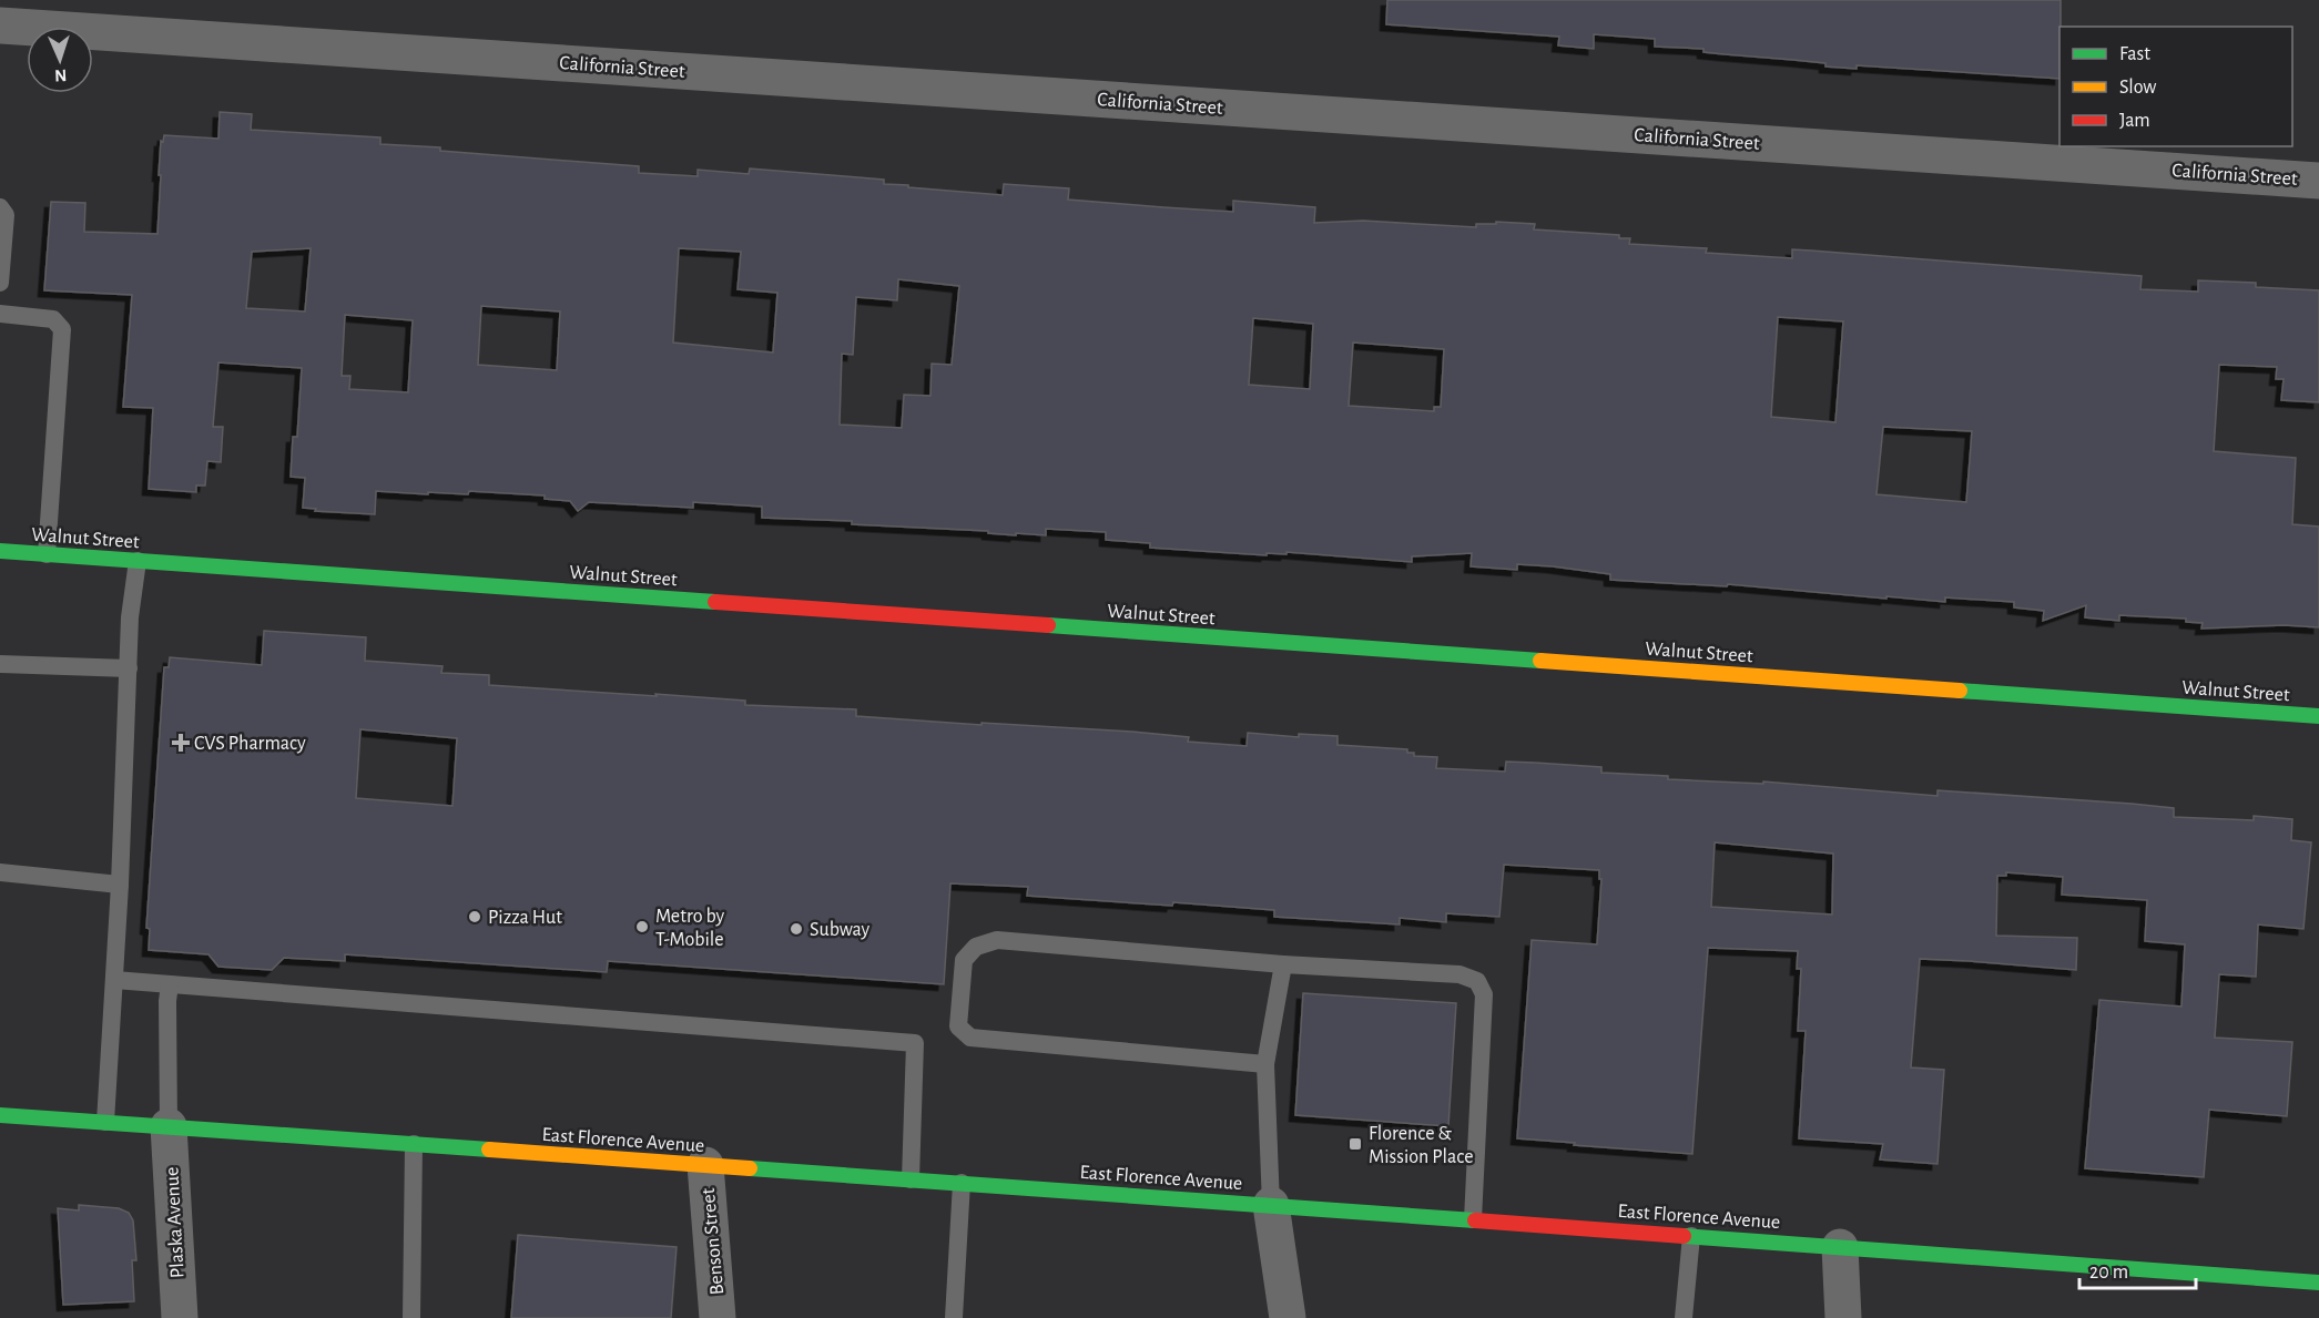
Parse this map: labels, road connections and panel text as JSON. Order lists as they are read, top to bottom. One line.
{"streets":{"main road":["Walnut Street","East Florence Avenue"],"street":["California Street","Plaska Avenue","Benson Street"]},"crossings":[["East Florence Avenue","Plaska Avenue"],["East Florence Avenue","Benson Street"]],"places":{"health":["CVS Pharmacy"],"other":["Pizza Hut","Metro by T-Mobile","Subway"],"transit":["Florence & Mission Place"]},"legend":["Fast","Slow","Jam"],"scale_bar":"20 m","north":"bottom"}
